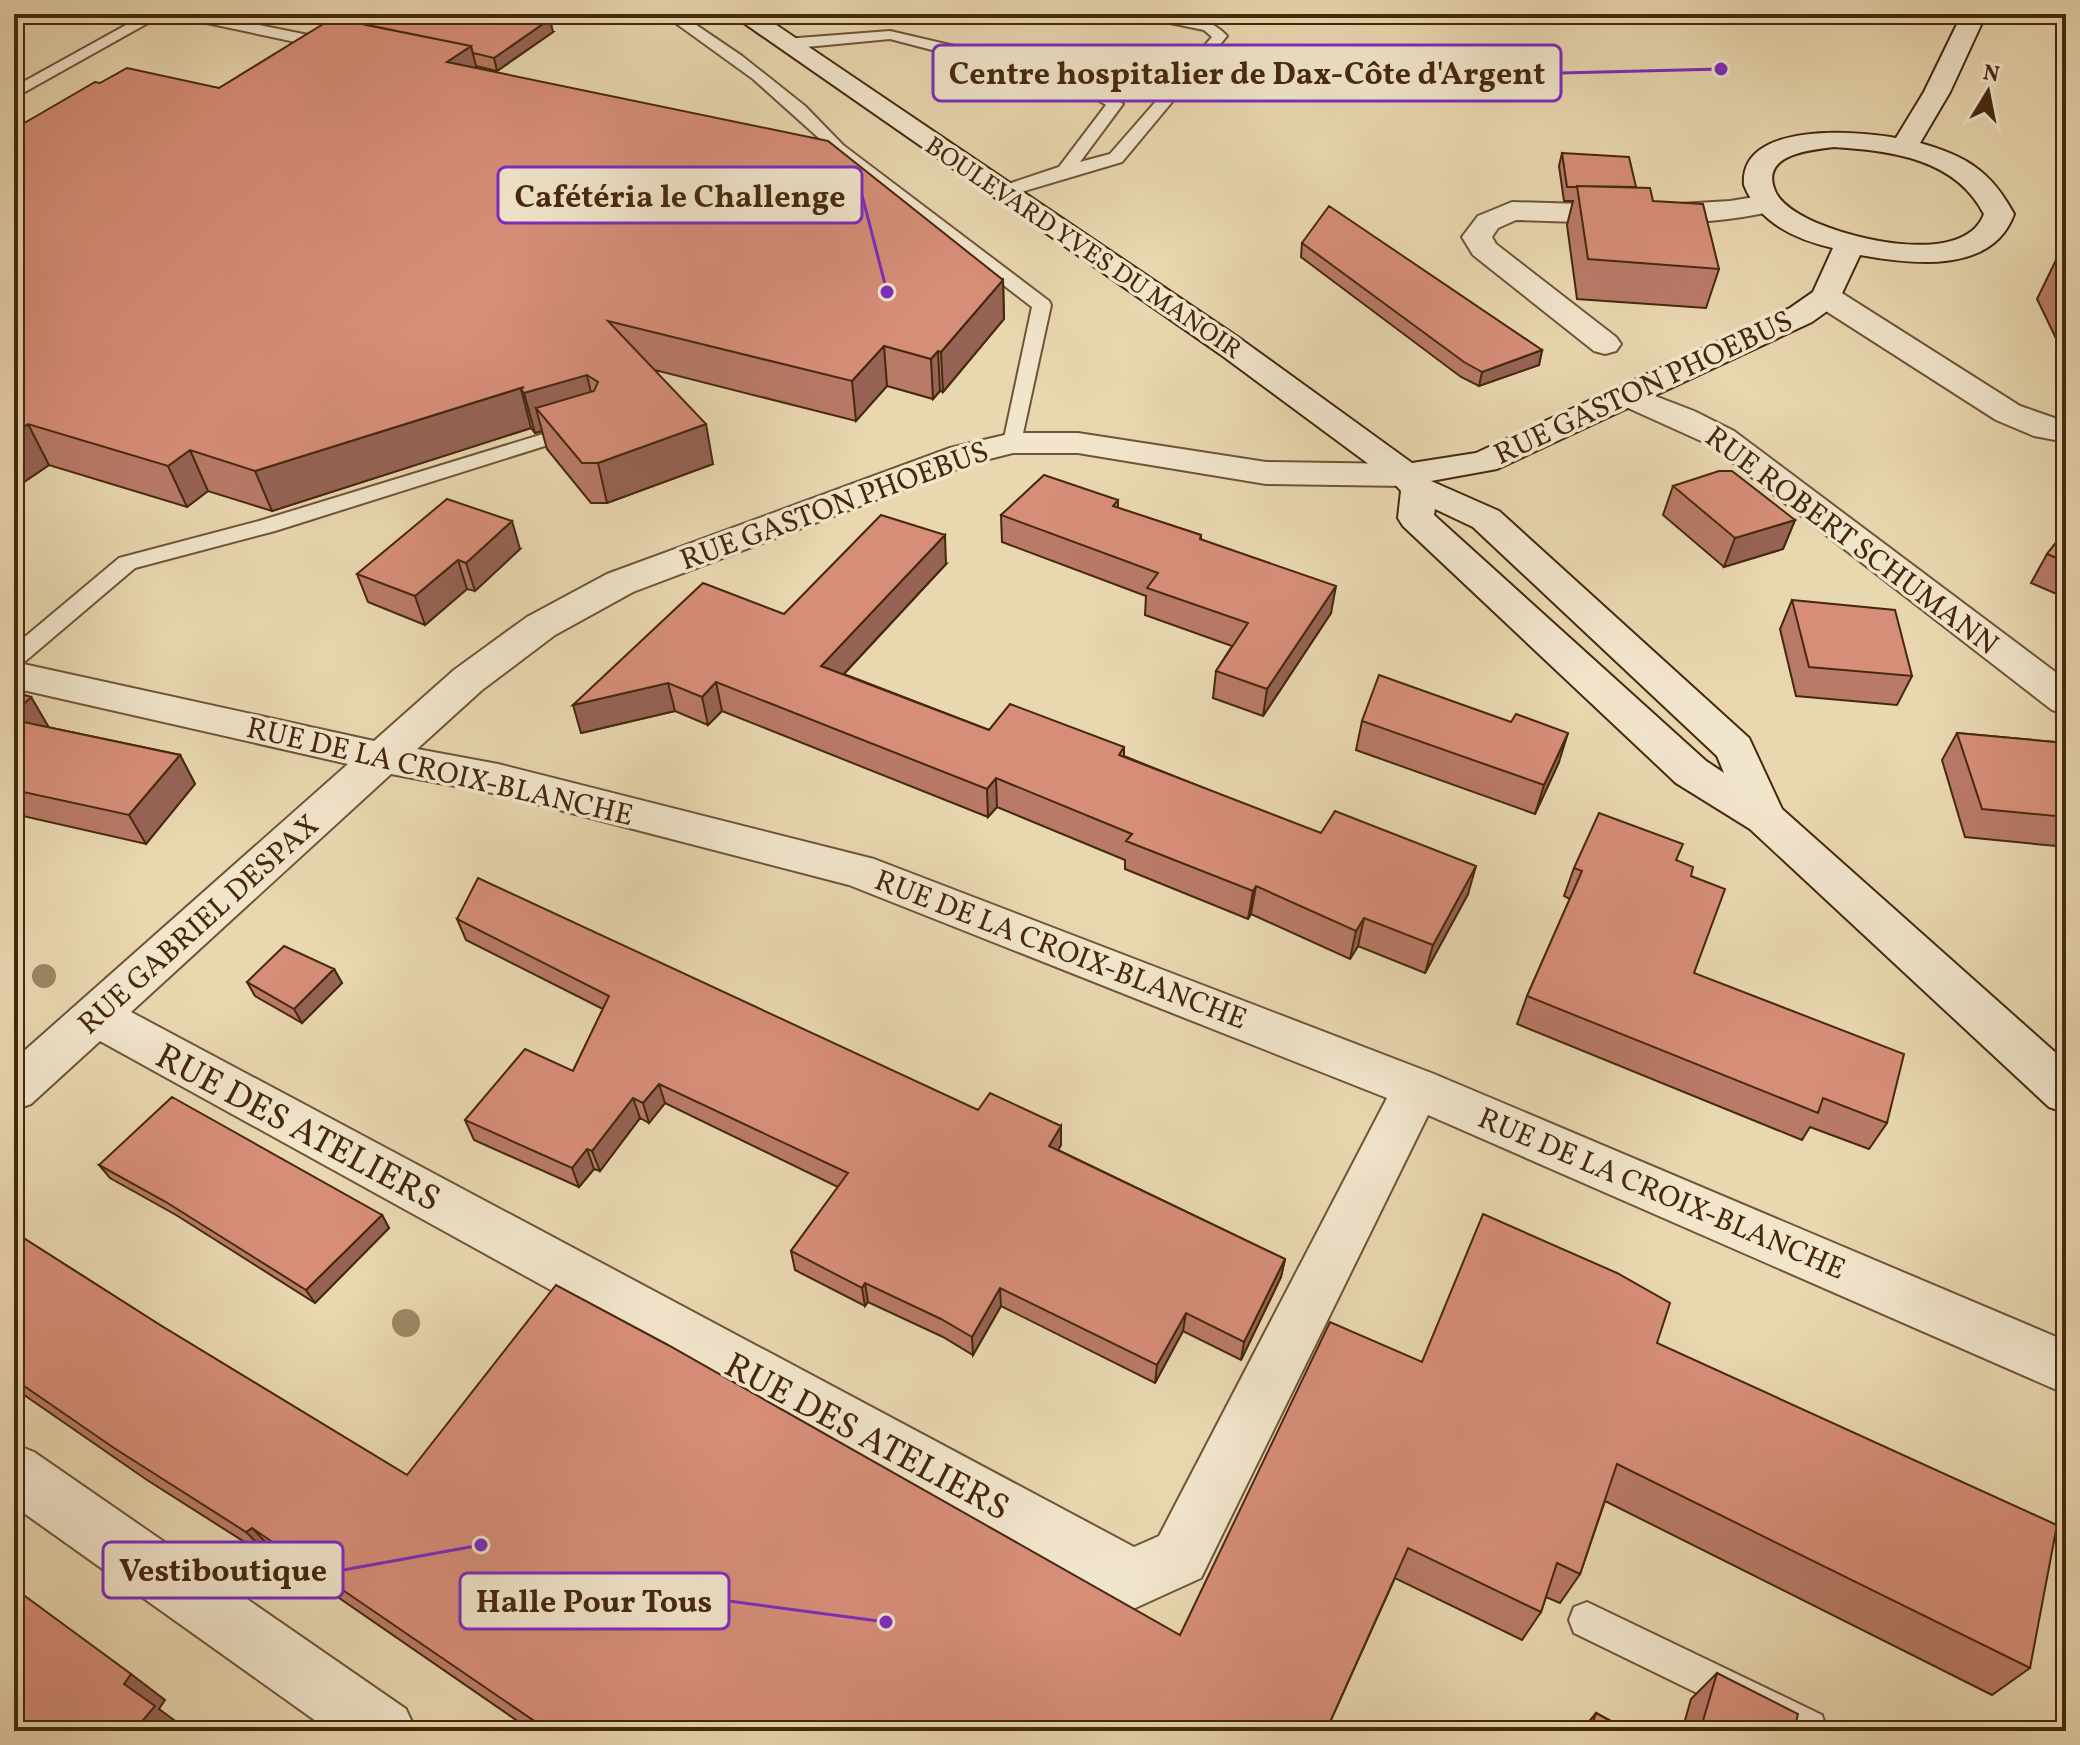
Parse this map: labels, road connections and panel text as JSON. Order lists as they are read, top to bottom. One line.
{"streets":{"street":["BOULEVARD YVES DU MANOIR","RUE GASTON PHOEBUS","RUE ROBERT SCHUMANN","RUE DE LA CROIX-BLANCHE","RUE GABRIEL DESPAX","RUE DES ATELIERS"]},"crossings":[["BOULEVARD YVES DU MANOIR","RUE GASTON PHOEBUS"],["RUE GASTON PHOEBUS","RUE ROBERT SCHUMANN"],["RUE GASTON PHOEBUS","RUE DE LA CROIX-BLANCHE"],["RUE GASTON PHOEBUS","RUE GABRIEL DESPAX"],["RUE DE LA CROIX-BLANCHE","RUE GABRIEL DESPAX"],["RUE DE LA CROIX-BLANCHE","RUE DES ATELIERS"],["RUE GABRIEL DESPAX","RUE DES ATELIERS"]],"places":["Centre hospitalier de Dax-Côte d'Argent","Cafétéria le Challenge","Vestiboutique","Halle Pour Tous"],"north":"top"}
